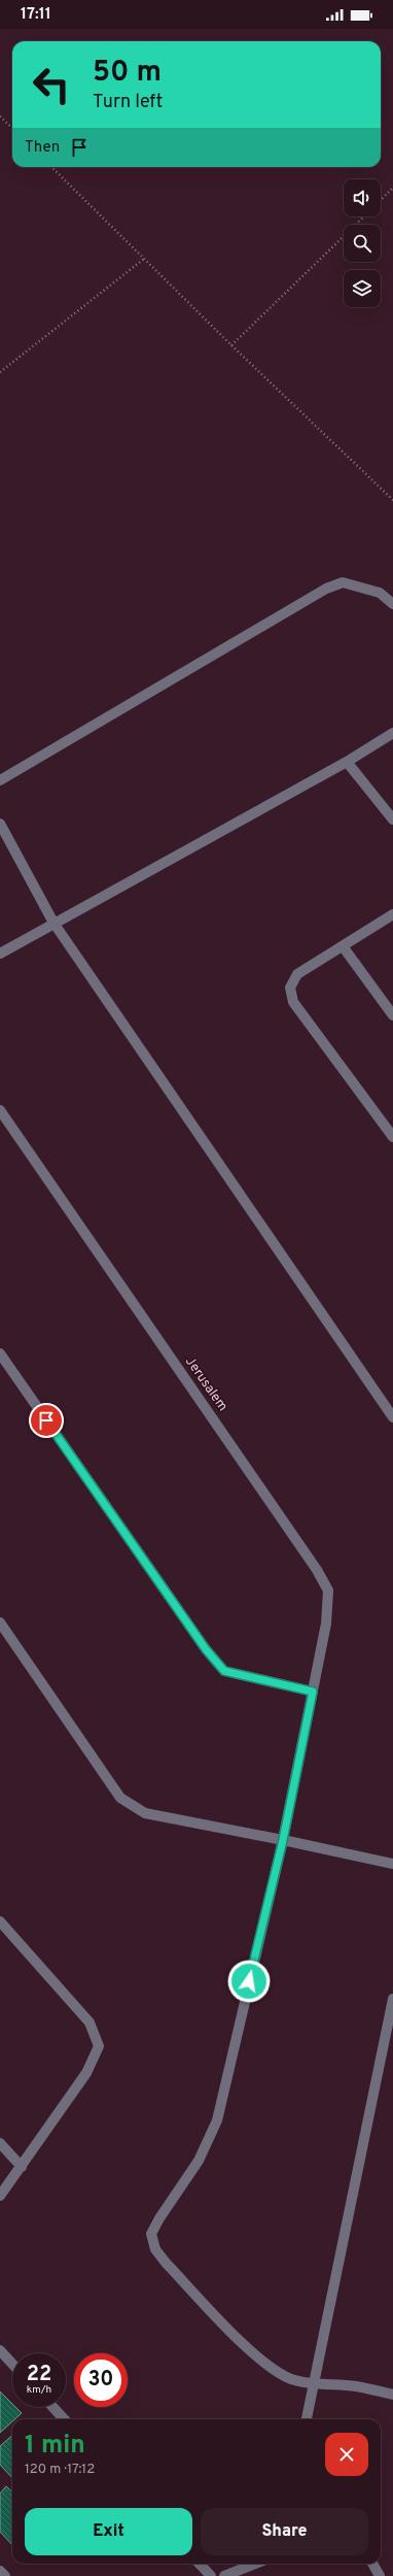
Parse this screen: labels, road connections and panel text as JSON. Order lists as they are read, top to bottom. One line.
{"streets":{"street":["Jerusalem"]},"page":{"status":"17:11","turn":["50 m","Turn left"],"then":"Then","speed":"22 km/h","limit":"30","heading":["1 min","120 m · 17:12"],"buttons":["Exit","Share"]}}
